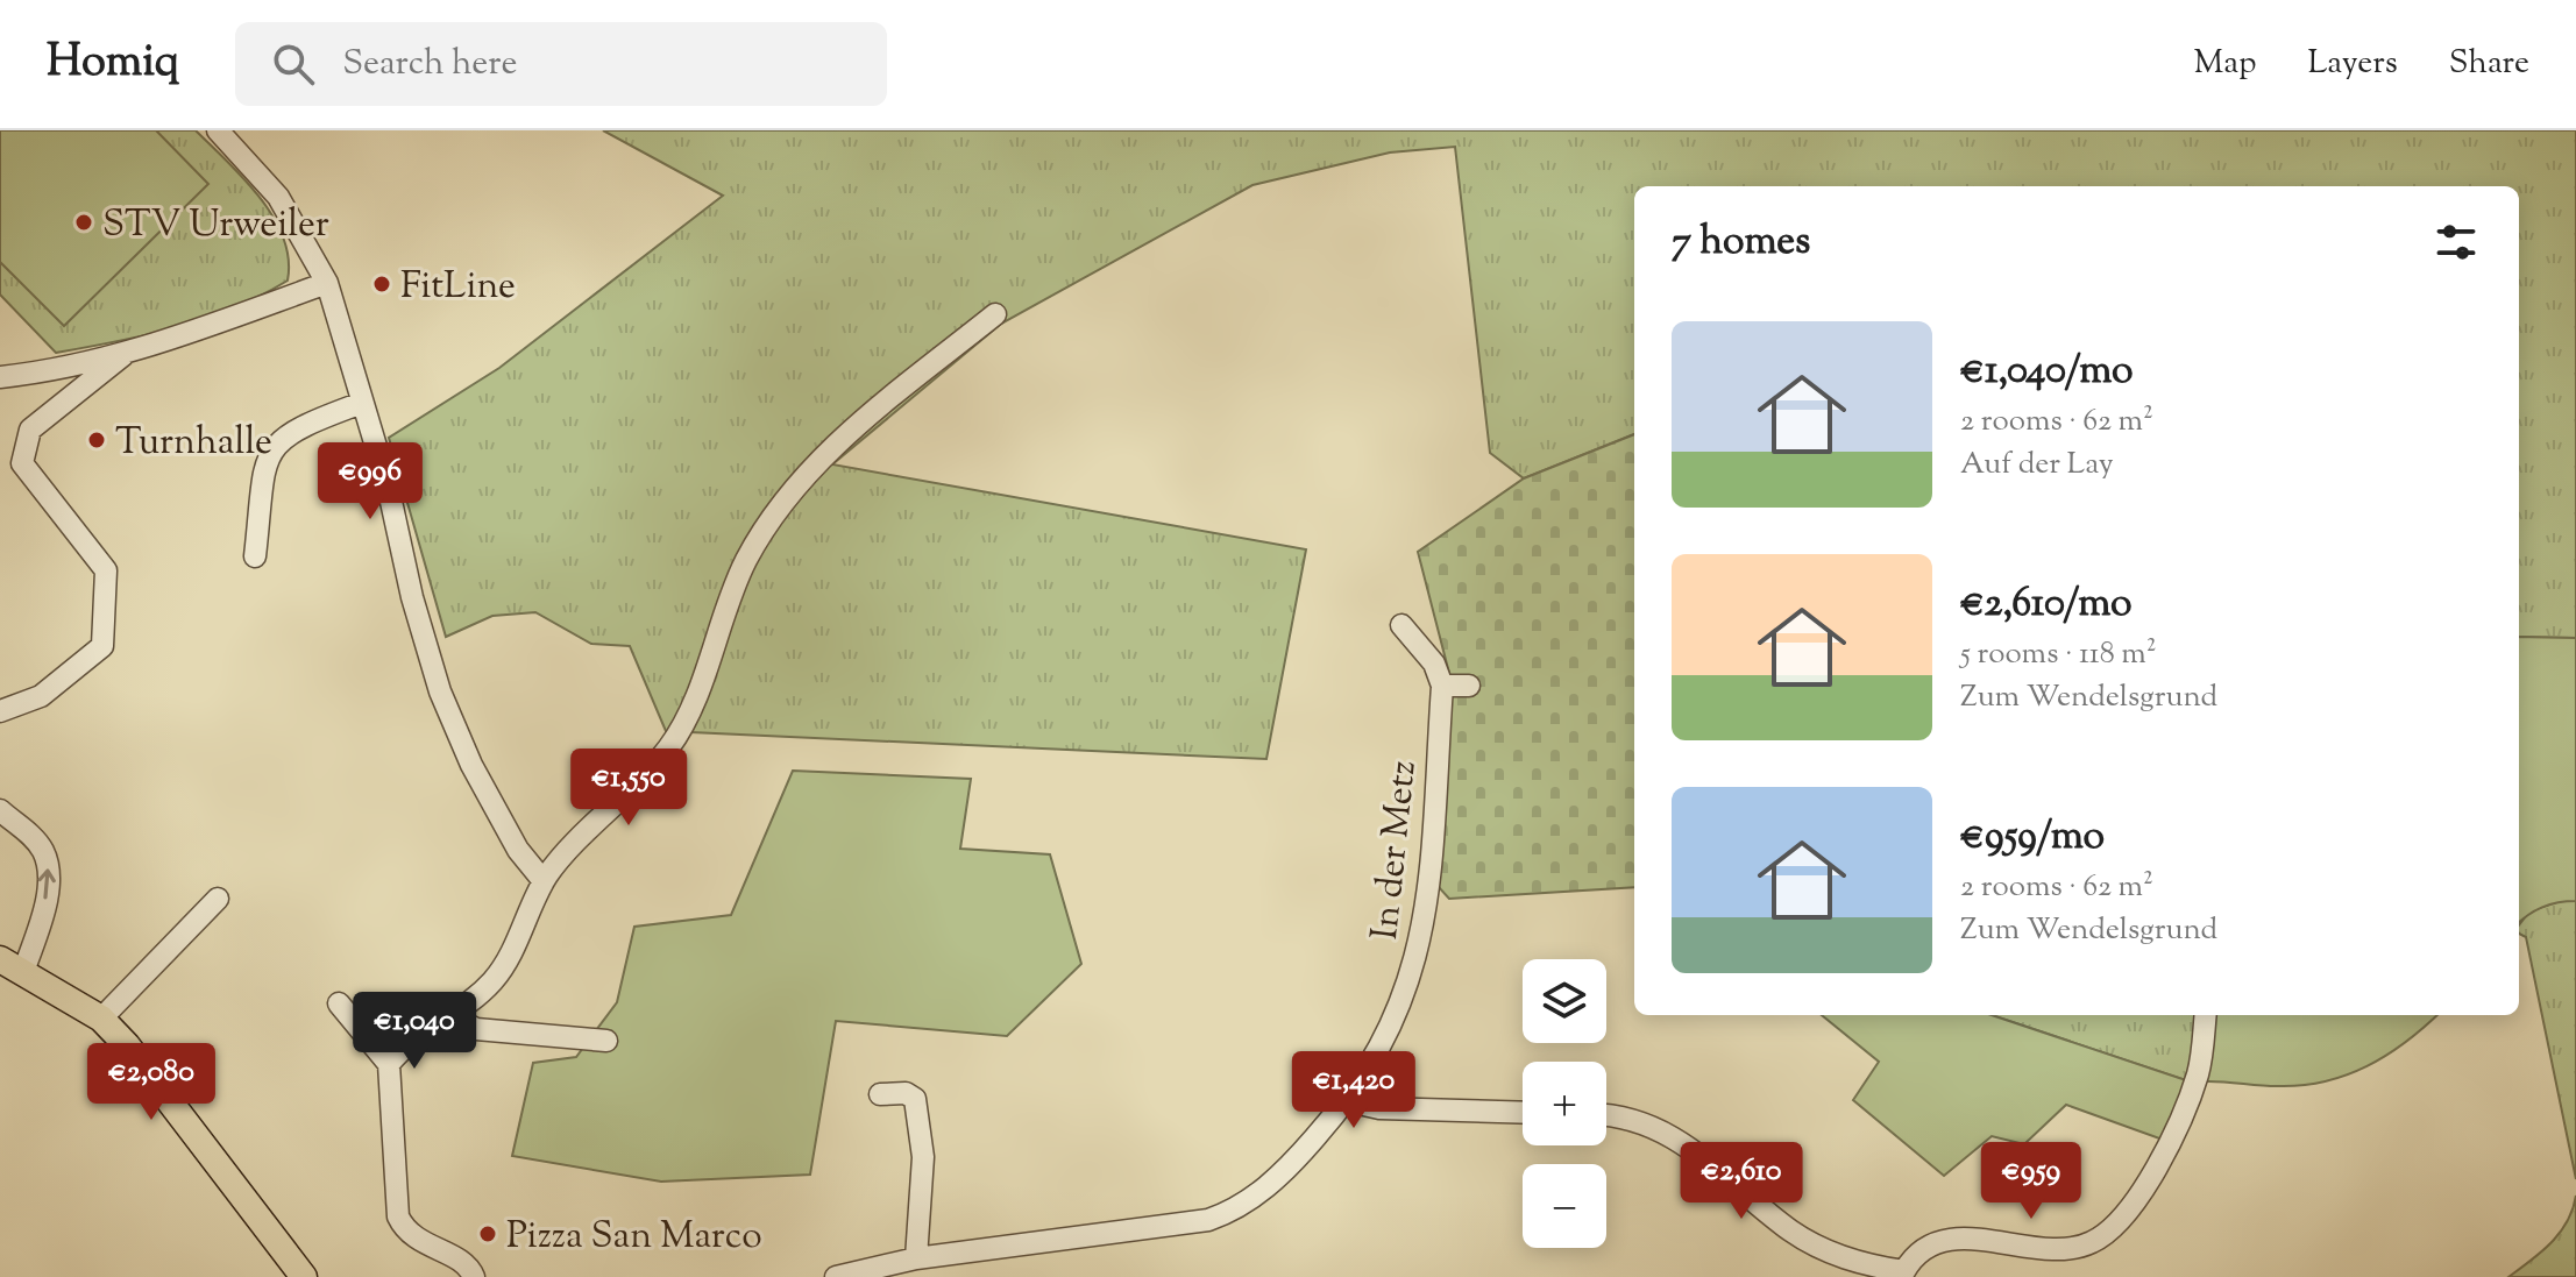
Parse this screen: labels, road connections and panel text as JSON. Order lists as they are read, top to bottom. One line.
{"streets":{"street":["In der Metz"]},"places":["STV Urweiler","FitLine","Turnhalle","Pizza San Marco"],"page":{"header":"Homiq","search":"Search here","nav":["Map","Layers","Share"],"heading":"7 homes","list":[{"name":"€1,040/mo","note":"2 rooms · 62 m² · Auf der Lay"},{"name":"€2,610/mo","note":"5 rooms · 118 m² · Zum Wendelsgrund"},{"name":"€959/mo","note":"2 rooms · 62 m² · Zum Wendelsgrund"}],"price":["€996","€1,550","€1,040","€2,080","€1,420","€2,610","€959"],"map_buttons":["+","−"]}}
